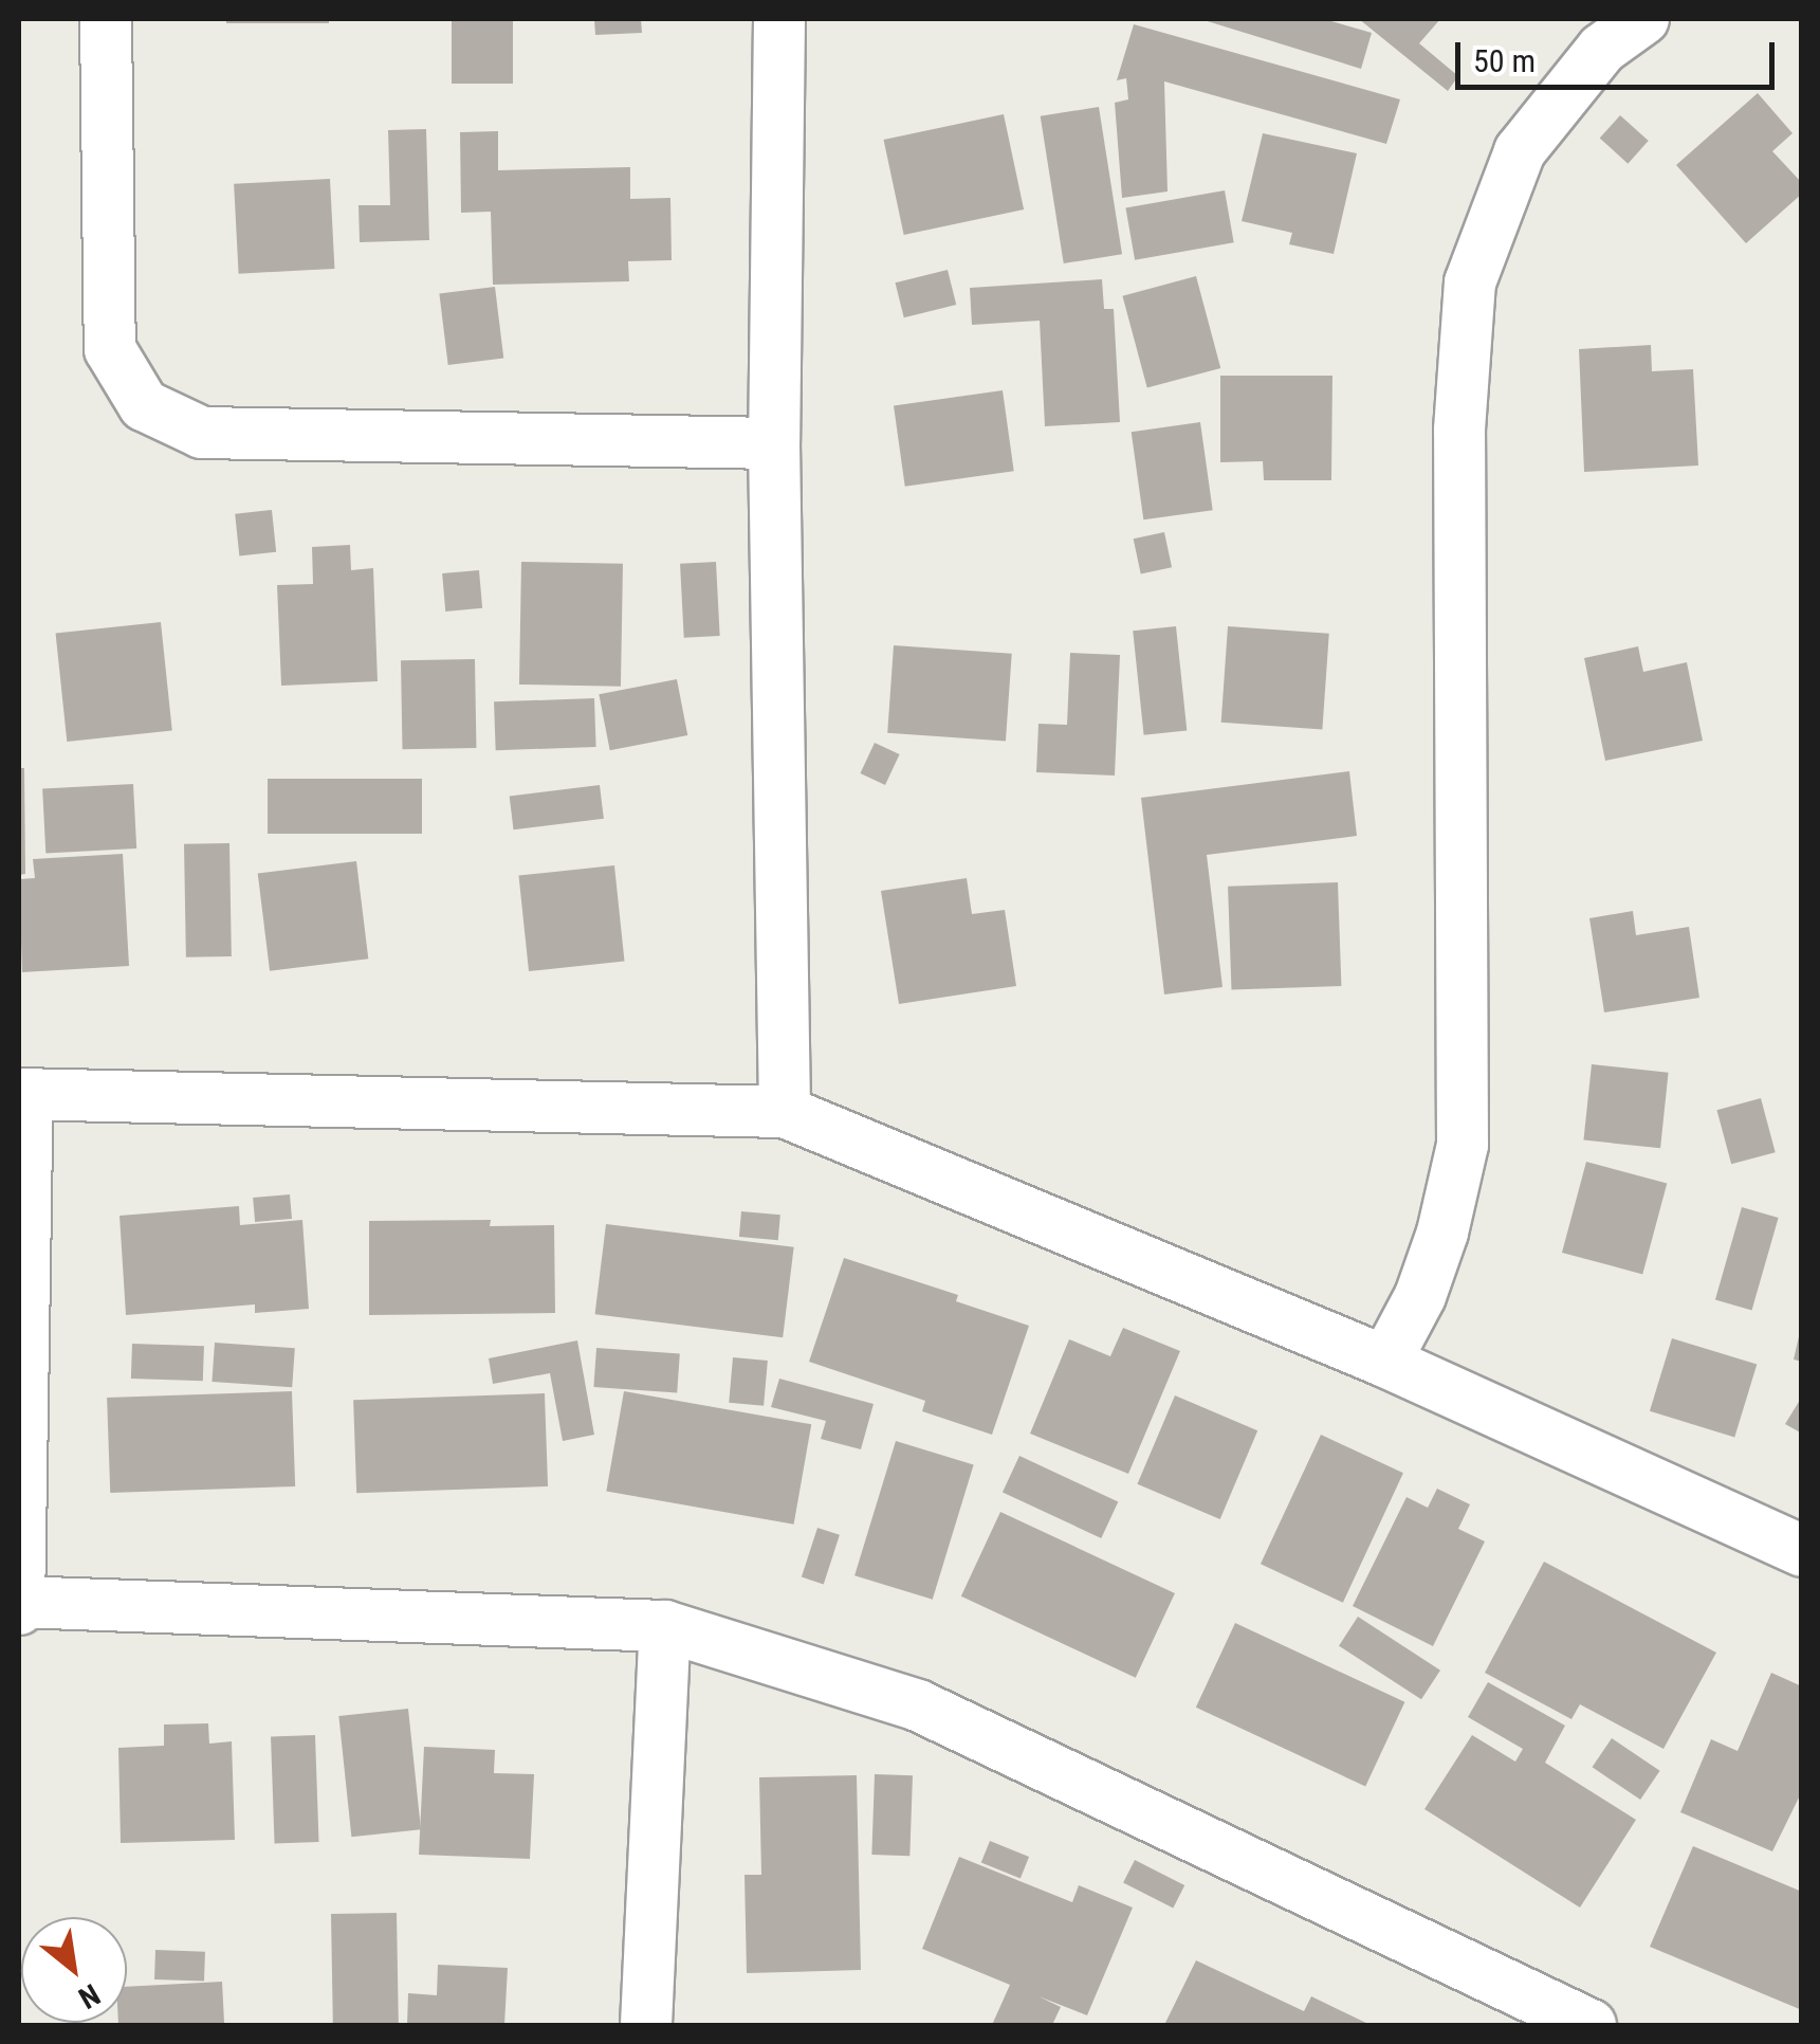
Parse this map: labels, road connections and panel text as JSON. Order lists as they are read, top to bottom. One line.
{"scale_bar":"50 m","north":"bottom right"}
